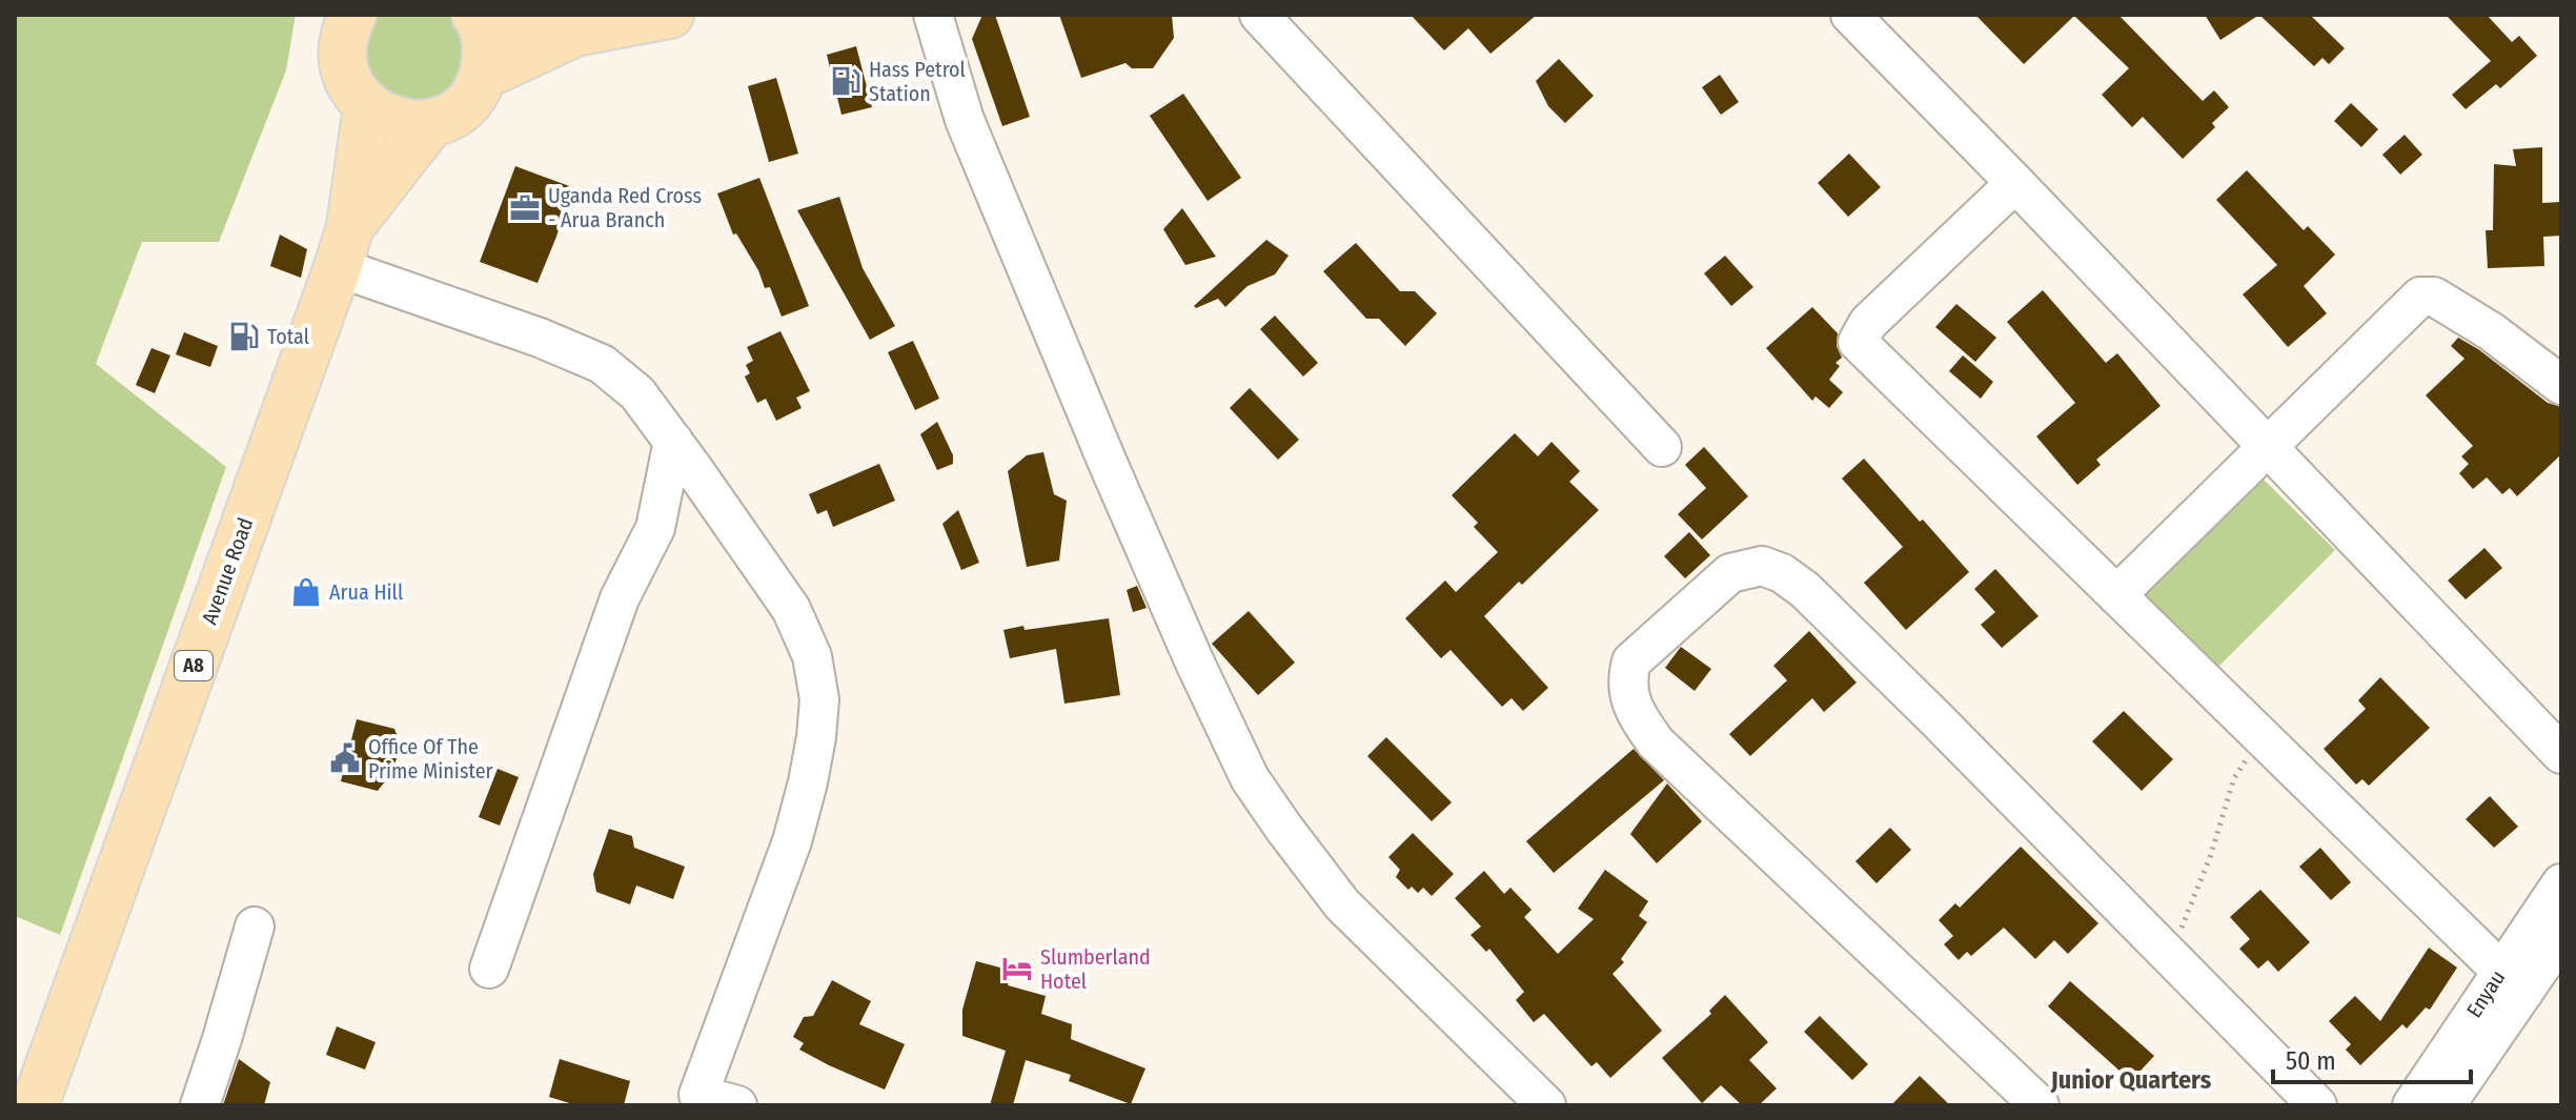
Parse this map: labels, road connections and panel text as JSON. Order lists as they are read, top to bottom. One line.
{"streets":{"main road":["Avenue Road","A8"],"street":["Enyau"]},"crossings":[["Avenue Road","A8"]],"districts":["Junior Quarters"],"places":{"fuel station":["Hass Petrol Station","Total"],"office":["Uganda Red Cross - Arua Branch"],"shop":["Arua Hill"],"public building":["Office Of The Prime Minister"],"hotel":["Slumberland Hotel"]},"scale_bar":"50 m"}
